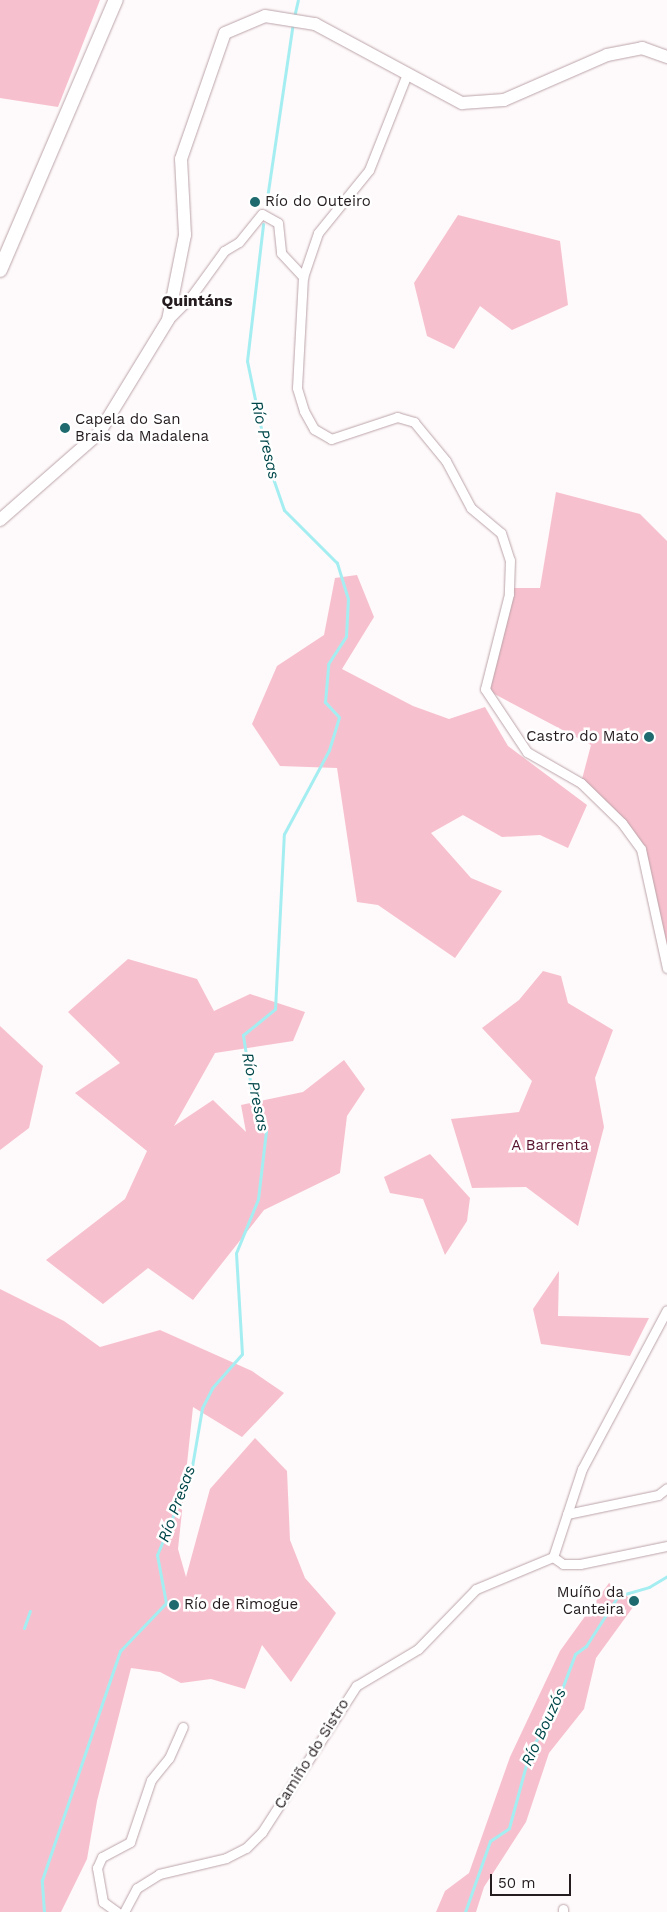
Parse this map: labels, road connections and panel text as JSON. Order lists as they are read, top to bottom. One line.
{"streets":{"street":["Camiño do Sistro"]},"districts":["Quintáns"],"water":["Río Presas","Río Bouzós"],"parks":["A Barrenta"],"places":["Río do Outeiro","Capela do San Brais da Madalena","Castro do Mato","Muíño da Canteira","Río de Rimogue"],"scale_bar":"50 m"}
